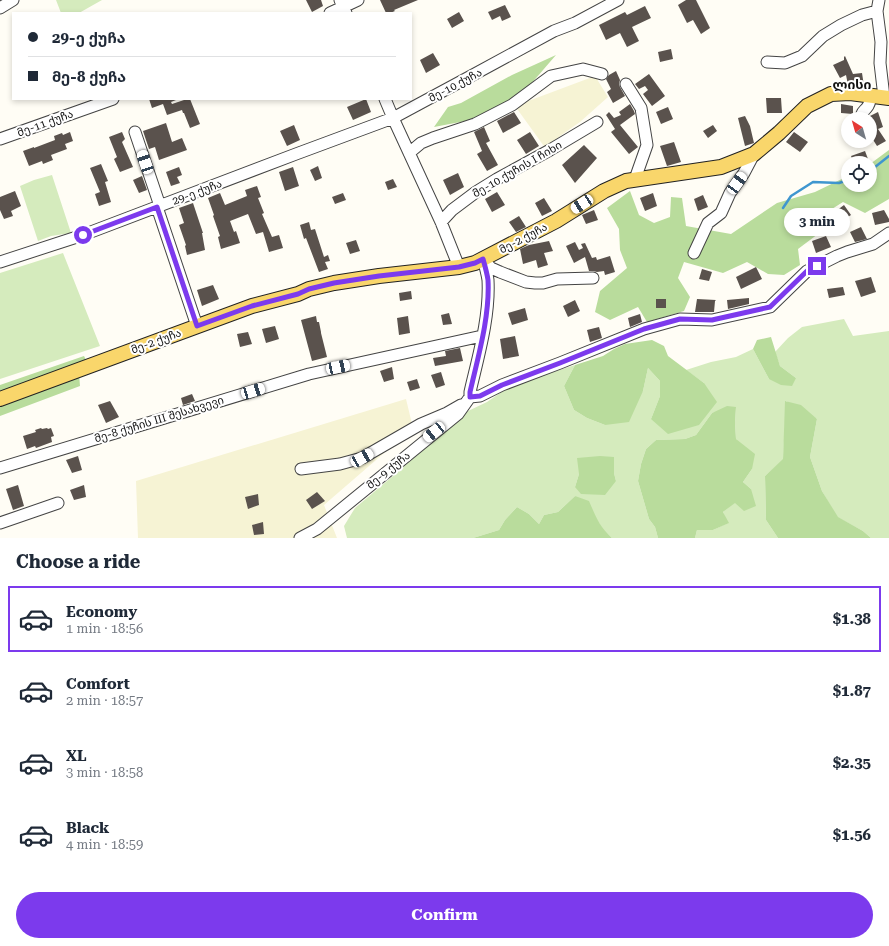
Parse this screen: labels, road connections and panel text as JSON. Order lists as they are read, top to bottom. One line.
{"streets":{"main road":["მე-2 ქუჩა"],"street":["მე-10 ქუჩა","მე-11 ქუჩა","მე-10 ქუჩის I ჩიხი","29-ე ქუჩა","მე-8 ქუჩის III შესახვევი","მე-9 ქუჩა"]},"crossings":[["მე-10 ქუჩა","29-ე ქუჩა"]],"districts":["ლისი"],"north":"top left","page":{"banner":["29-ე ქუჩა","მე-8 ქუჩა"],"bubble":"3 min","heading":"Choose a ride","list":[{"name":"Economy","note":"1 min · 18:56","value":"$1.38"},{"name":"Comfort","note":"2 min · 18:57","value":"$1.87"},{"name":"XL","note":"3 min · 18:58","value":"$2.35"},{"name":"Black","note":"4 min · 18:59","value":"$1.56"}],"buttons":"Confirm"}}
